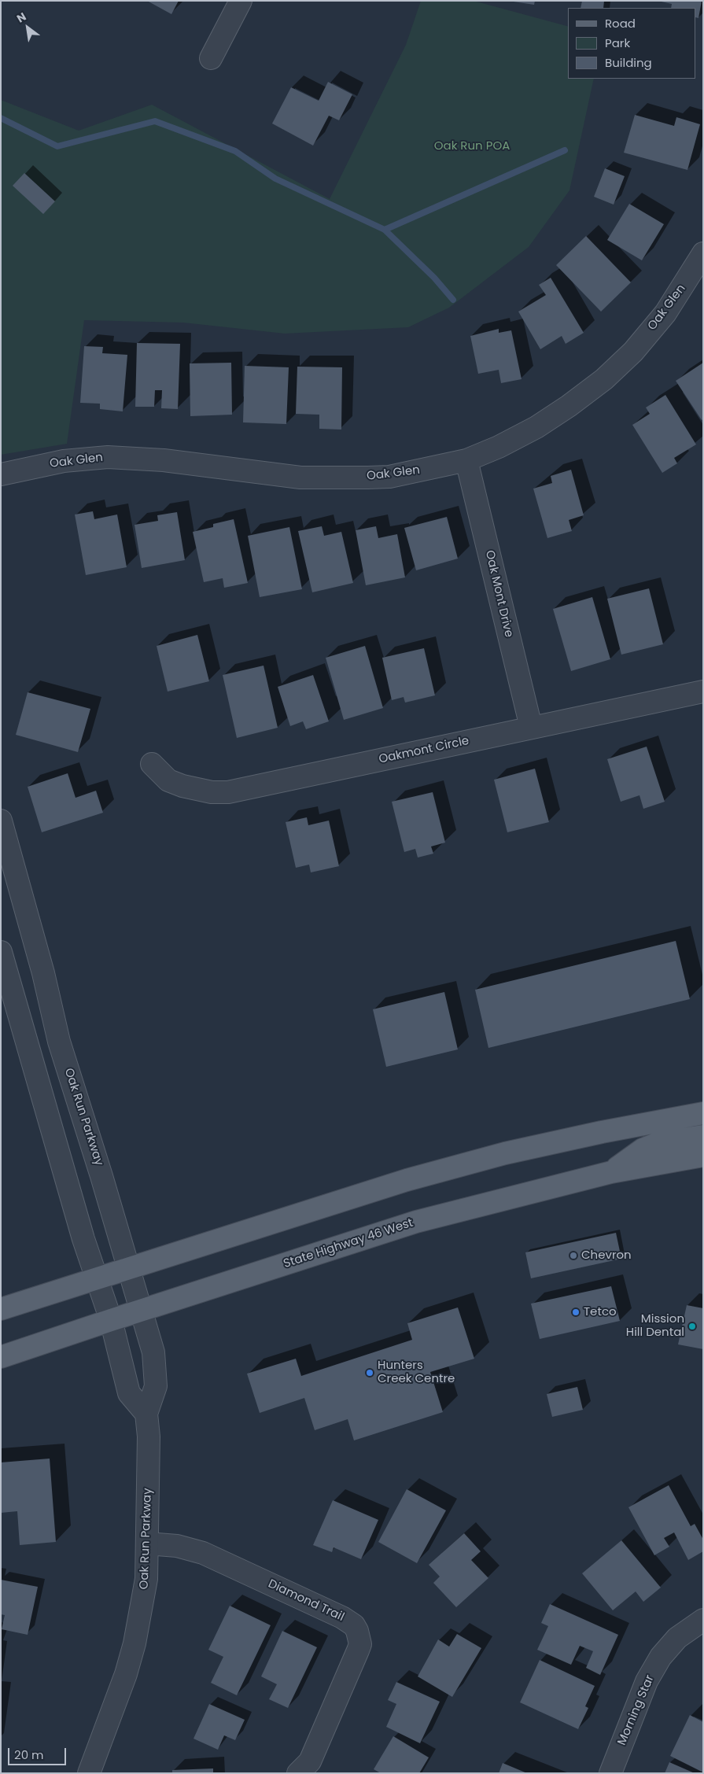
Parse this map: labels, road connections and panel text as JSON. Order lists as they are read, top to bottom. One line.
{"streets":{"main road":["State Highway 46 West"],"street":["Oak Glen","Oak Mont Drive","Oakmont Circle","Oak Run Parkway","Diamond Trail","Morning Star"]},"crossings":[["Oak Glen","Oak Mont Drive"],["Oak Mont Drive","Oakmont Circle"],["Oak Run Parkway","State Highway 46 West"],["Oak Run Parkway","Diamond Trail"]],"parks":["Oak Run POA"],"places":["Chevron","Tetco","Mission Hill Dental","Hunters Creek Centre"],"legend":["Road","Park","Building"],"scale_bar":"20 m","north":"top left"}
